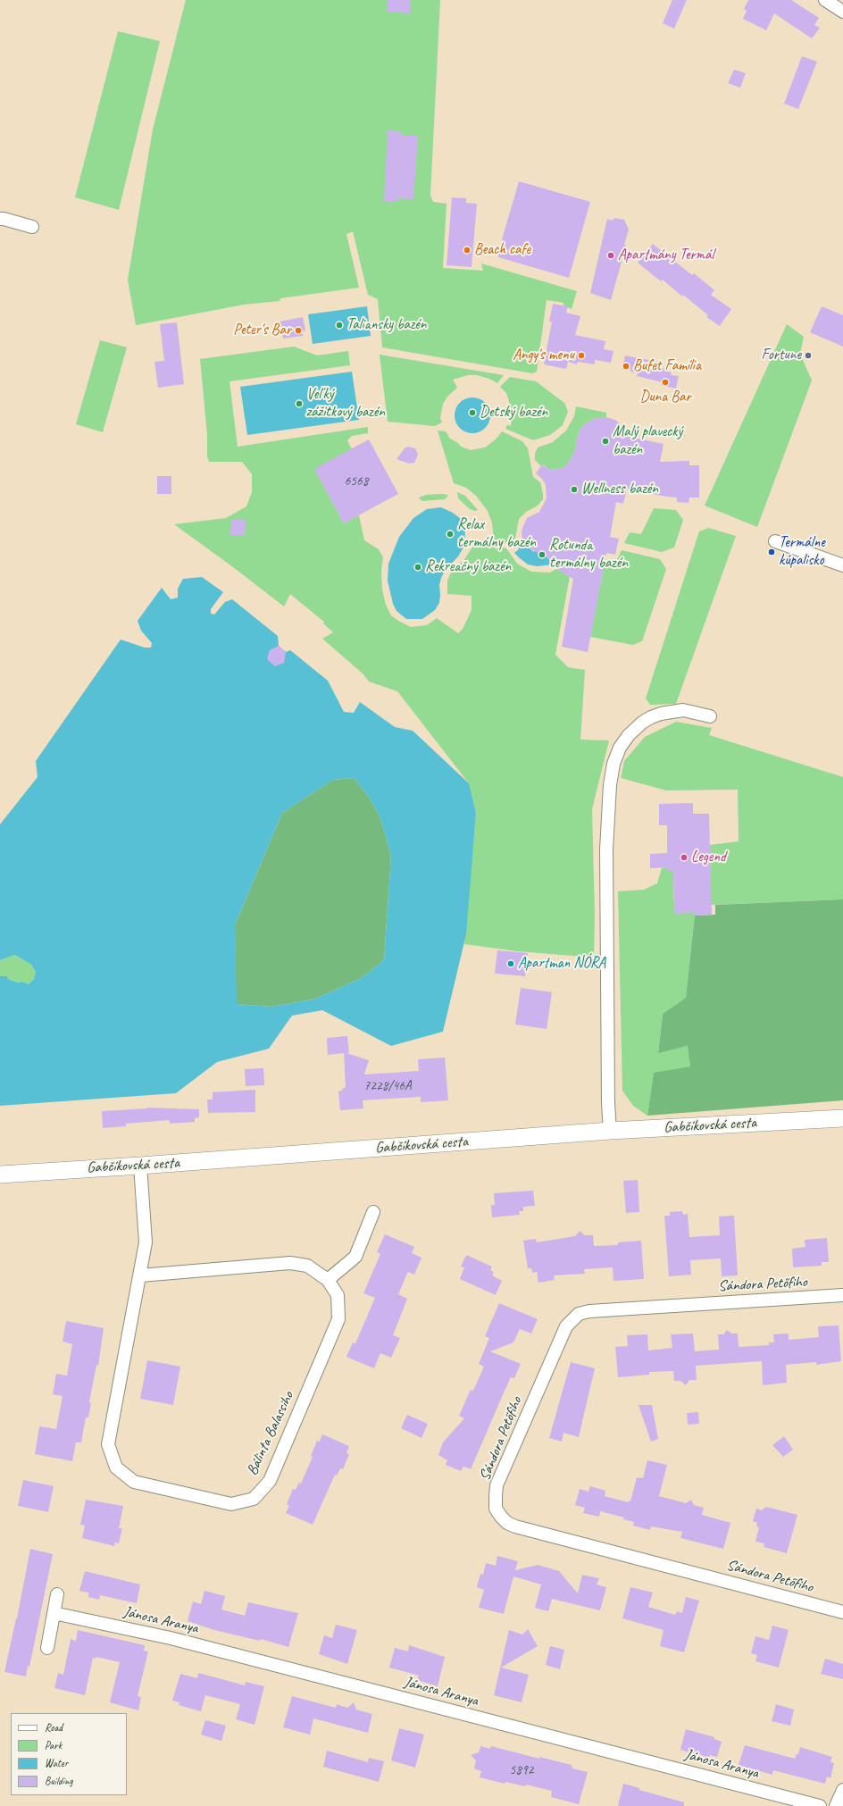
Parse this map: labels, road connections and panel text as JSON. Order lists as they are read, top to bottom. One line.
{"streets":{"main road":["Gabčíkovská cesta"],"street":["Sándora Petőfiho","Bálinta Balassiho","Jánosa Aranya"]},"crossings":[["Gabčíkovská cesta","Bálinta Balassiho"]],"places":["Beach cafe","Apartmány Termál","Taliansky bazén","Peter's Bar","Angy's menu","Fortune","Bufet Família","Duna Bar","Veľký zážitkový bazén","Detský bazén","Malý plavecký bazén","Wellness bazén","Relax termálny bazén","Termálne kúpalisko","Rotunda termálny bazén","Rekreačný bazén","Legend","Apartman NÓRA"],"house_numbers":["6568","7228/46A","5892"],"legend":["Road","Park","Water","Building"]}
